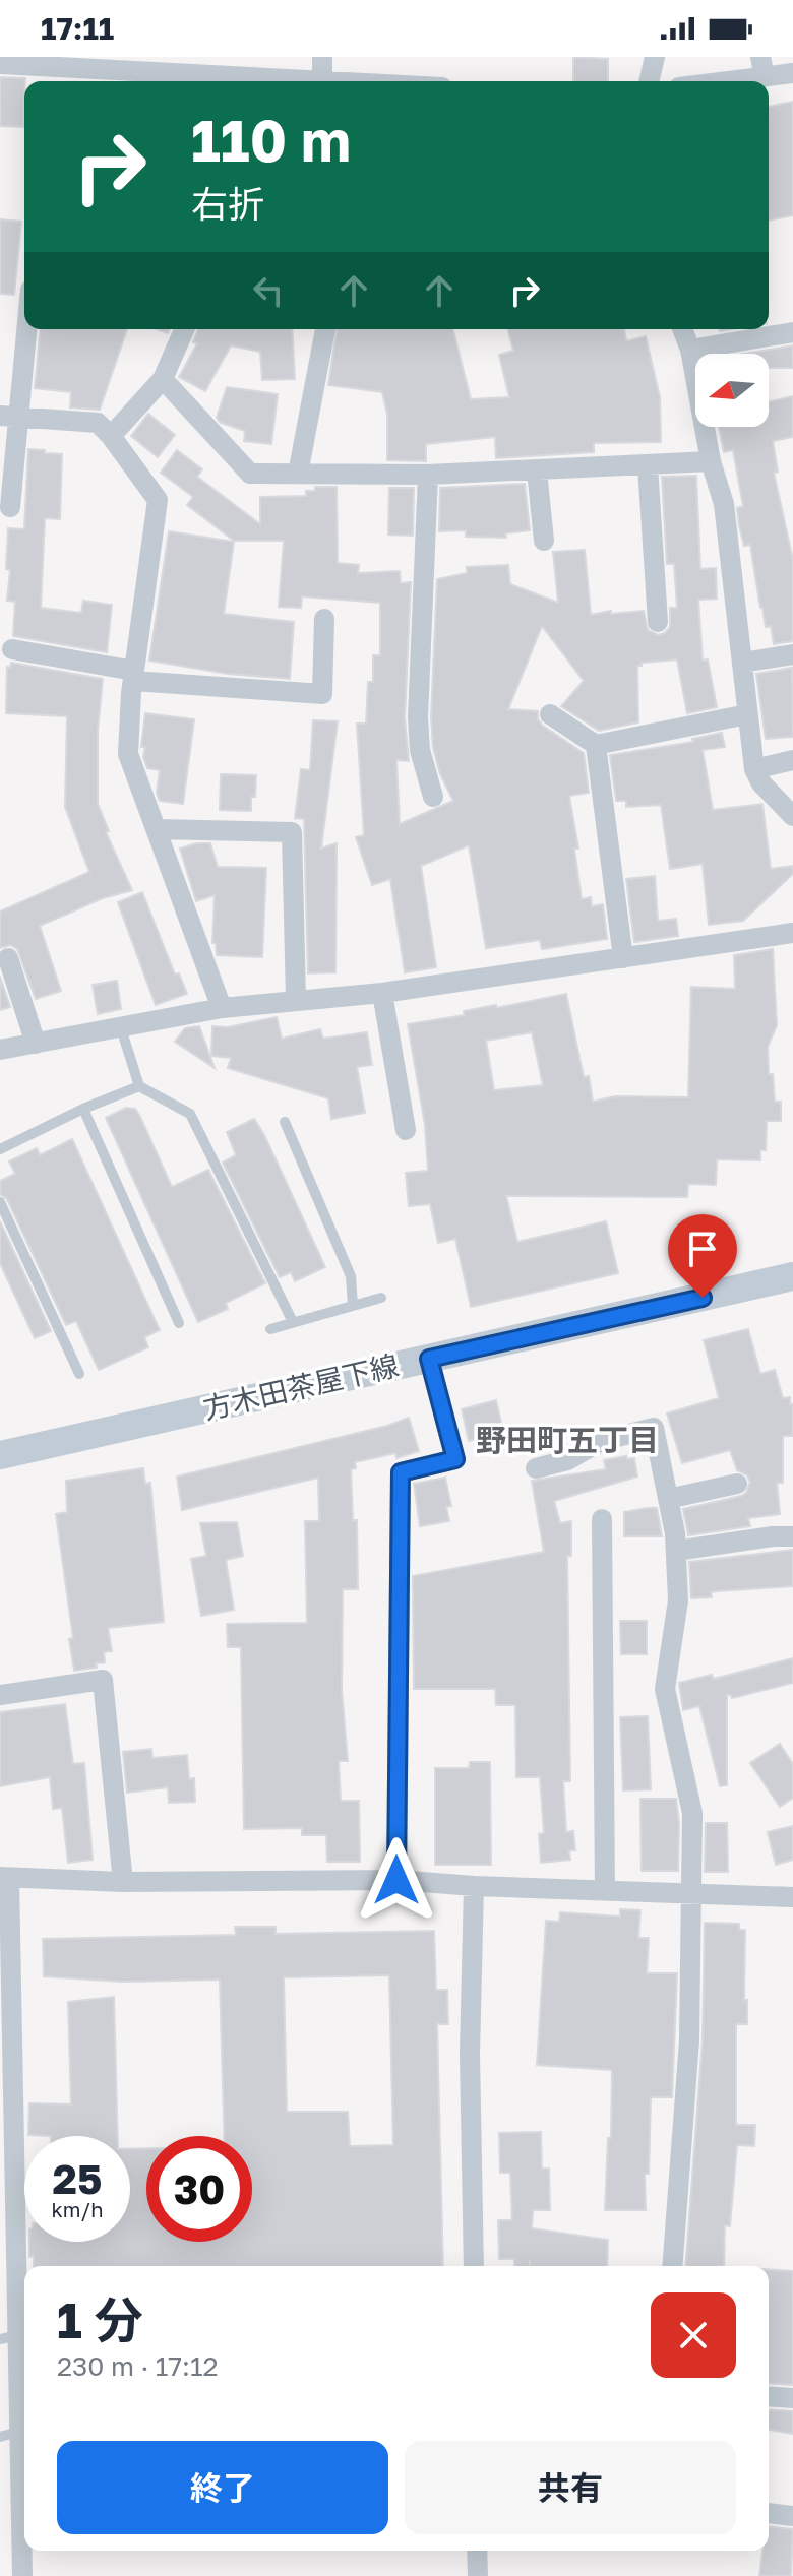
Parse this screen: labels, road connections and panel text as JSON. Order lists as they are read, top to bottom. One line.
{"streets":{"street":["方木田茶屋下線"]},"districts":["野田町五丁目"],"north":"left","page":{"status":"17:11","turn":["110 m","右折"],"speed":"25 km/h","limit":"30","heading":["1 分","230 m · 17:12"],"buttons":["終了","共有"]}}
